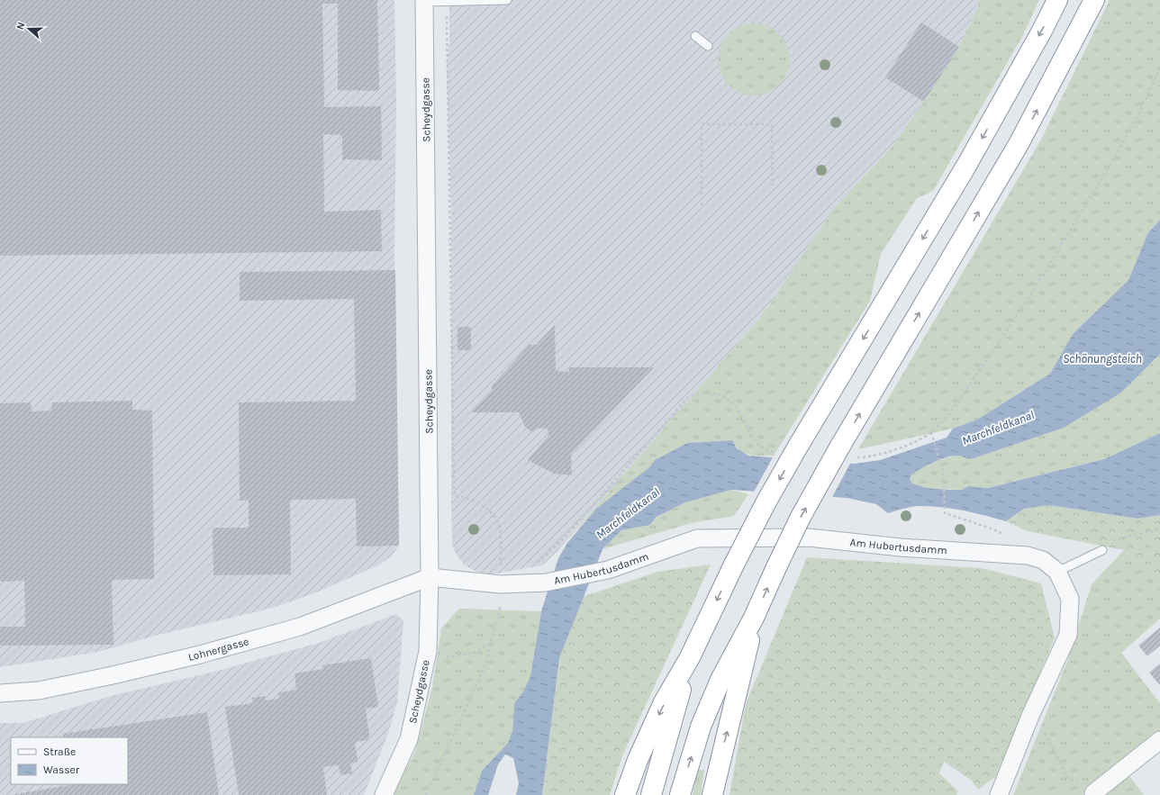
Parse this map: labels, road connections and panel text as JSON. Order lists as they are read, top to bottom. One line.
{"streets":{"street":["Scheydgasse","Am Hubertusdamm","Lohnergasse"]},"crossings":[["Scheydgasse","Am Hubertusdamm"],["Scheydgasse","Lohnergasse"],["Am Hubertusdamm","Lohnergasse"]],"water":["Schönungsteich","Marchfeldkanal"],"legend":["Straße","Wasser"],"north":"left"}
